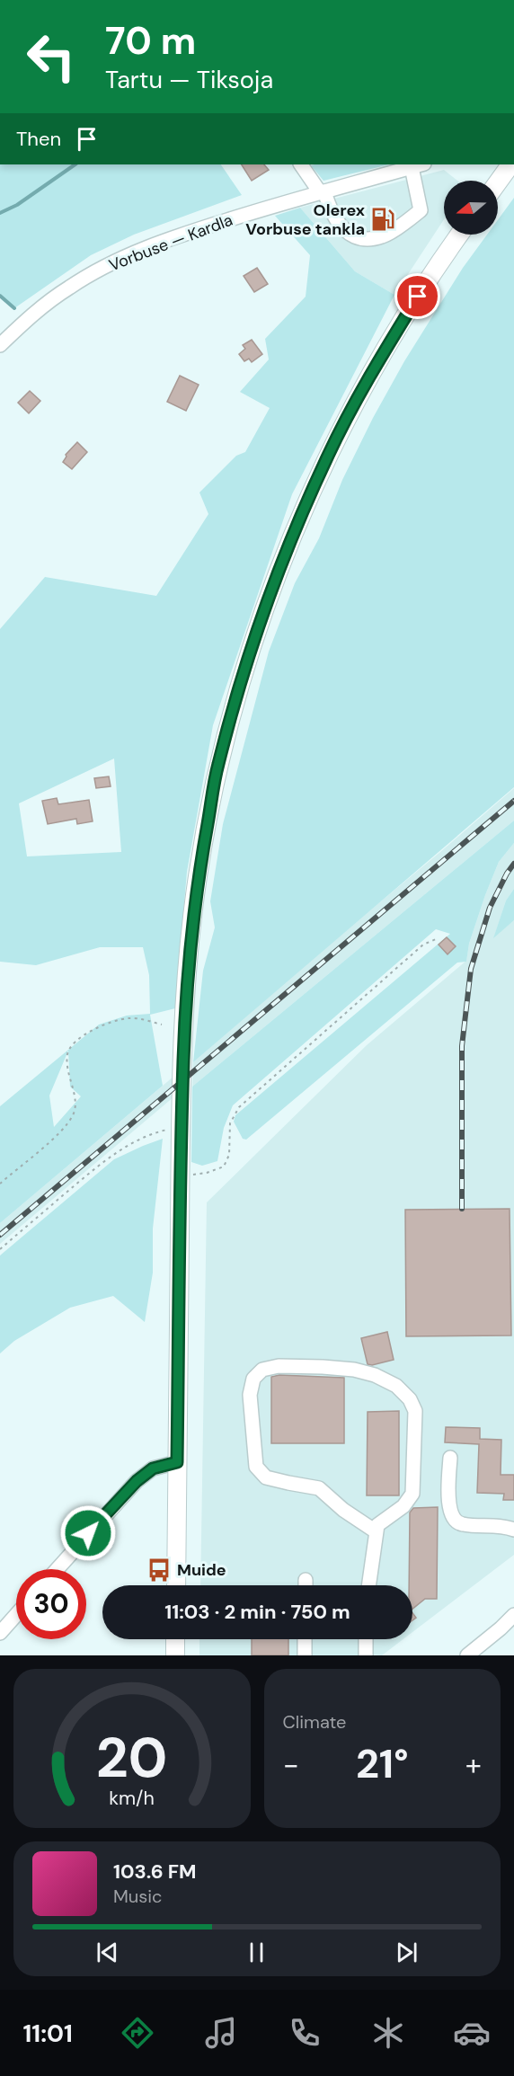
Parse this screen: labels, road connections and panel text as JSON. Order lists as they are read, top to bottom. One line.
{"streets":{"street":["Vorbuse — Kardla"]},"places":{"fuel station":["Olerex Vorbuse tankla"],"bus stop":["Muide"]},"north":"left","page":{"turn":["70 m","Tartu — Tiksoja"],"then":"Then","limit":"30","trip":"11:03 · 2 min · 750 m","tile":"Climate","heat":["−","21°","+"],"song":["103.6 FM","Music"],"tabs":"11:01","gauge":["20","km/h"]}}
